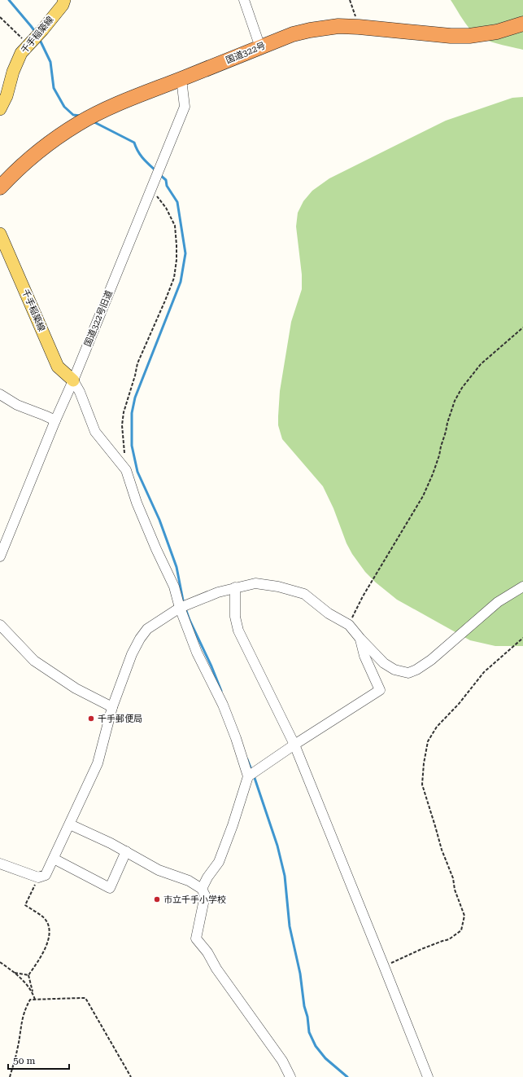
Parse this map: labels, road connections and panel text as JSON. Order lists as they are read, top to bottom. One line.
{"streets":{"highway":["国道322号"],"main road":["千手稲築線"],"street":["国道322号旧道"]},"crossings":[["千手稲築線","国道322号旧道"],["国道322号","国道322号旧道"]],"places":["千手郵便局","市立千手小学校"],"scale_bar":"50 m"}
